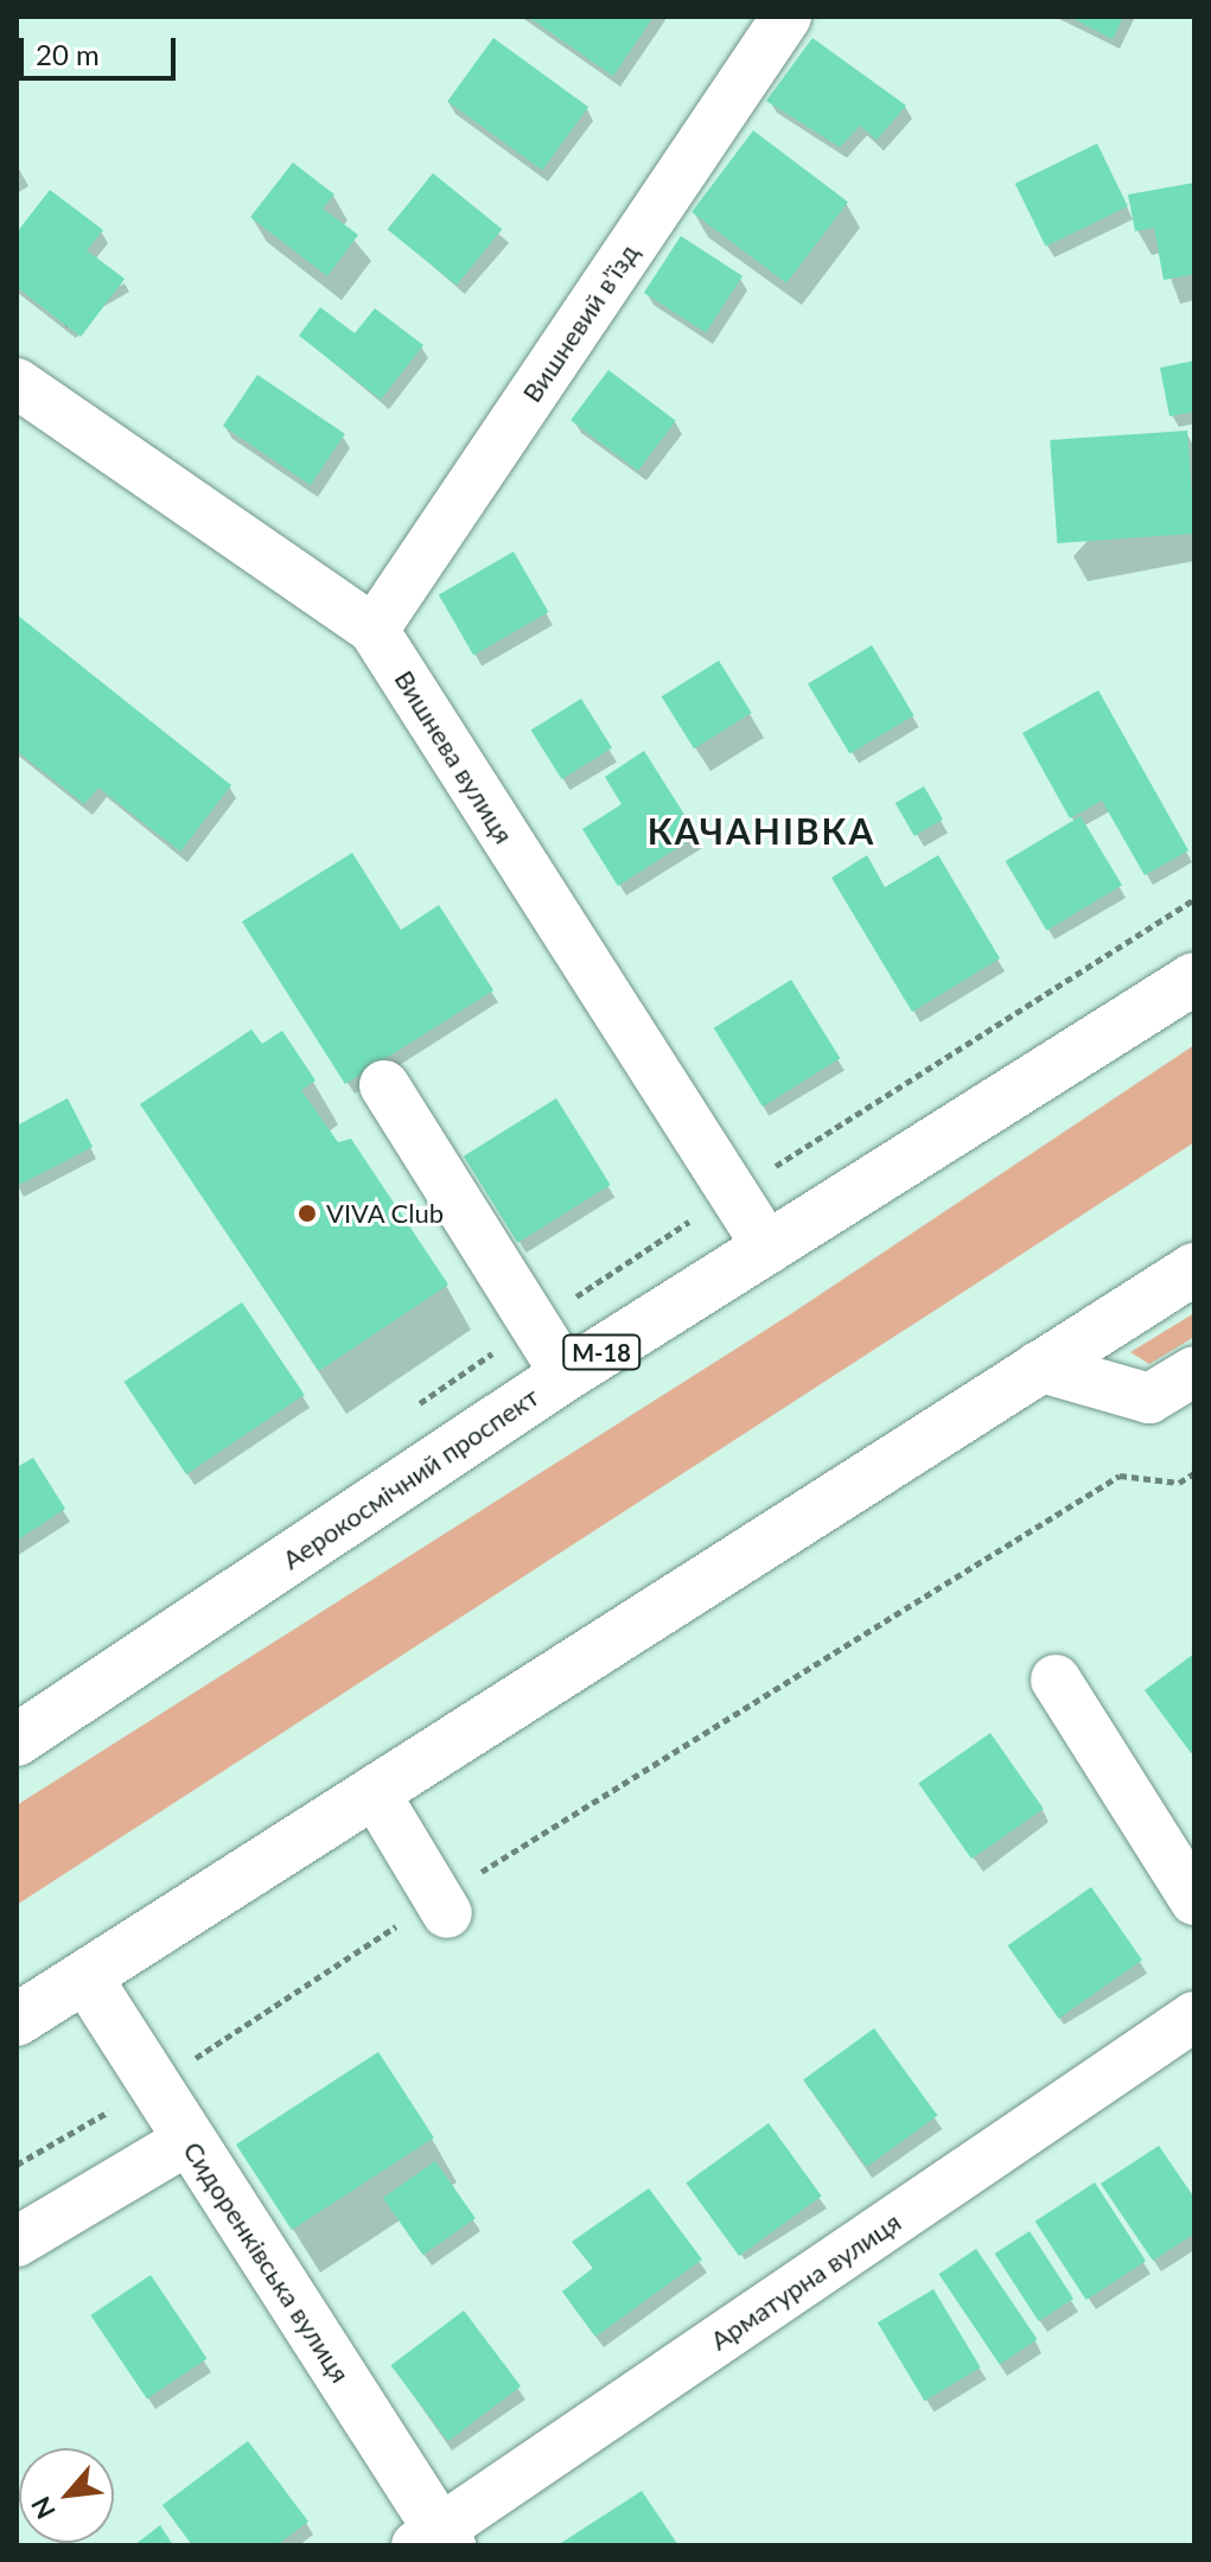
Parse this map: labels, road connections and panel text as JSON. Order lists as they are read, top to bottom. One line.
{"streets":{"main road":["М-18","Аерокосмічний проспект","Сидоренківська вулиця"],"street":["Вишневий в’їзд","Вишнева вулиця","Арматурна вулиця"]},"crossings":[["Вишневий в’їзд","Вишнева вулиця"],["Вишнева вулиця","Аерокосмічний проспект"],["Сидоренківська вулиця","Арматурна вулиця"]],"districts":["КАЧАНІВКА"],"places":["VIVA Club"],"scale_bar":"20 m","north":"bottom left"}
